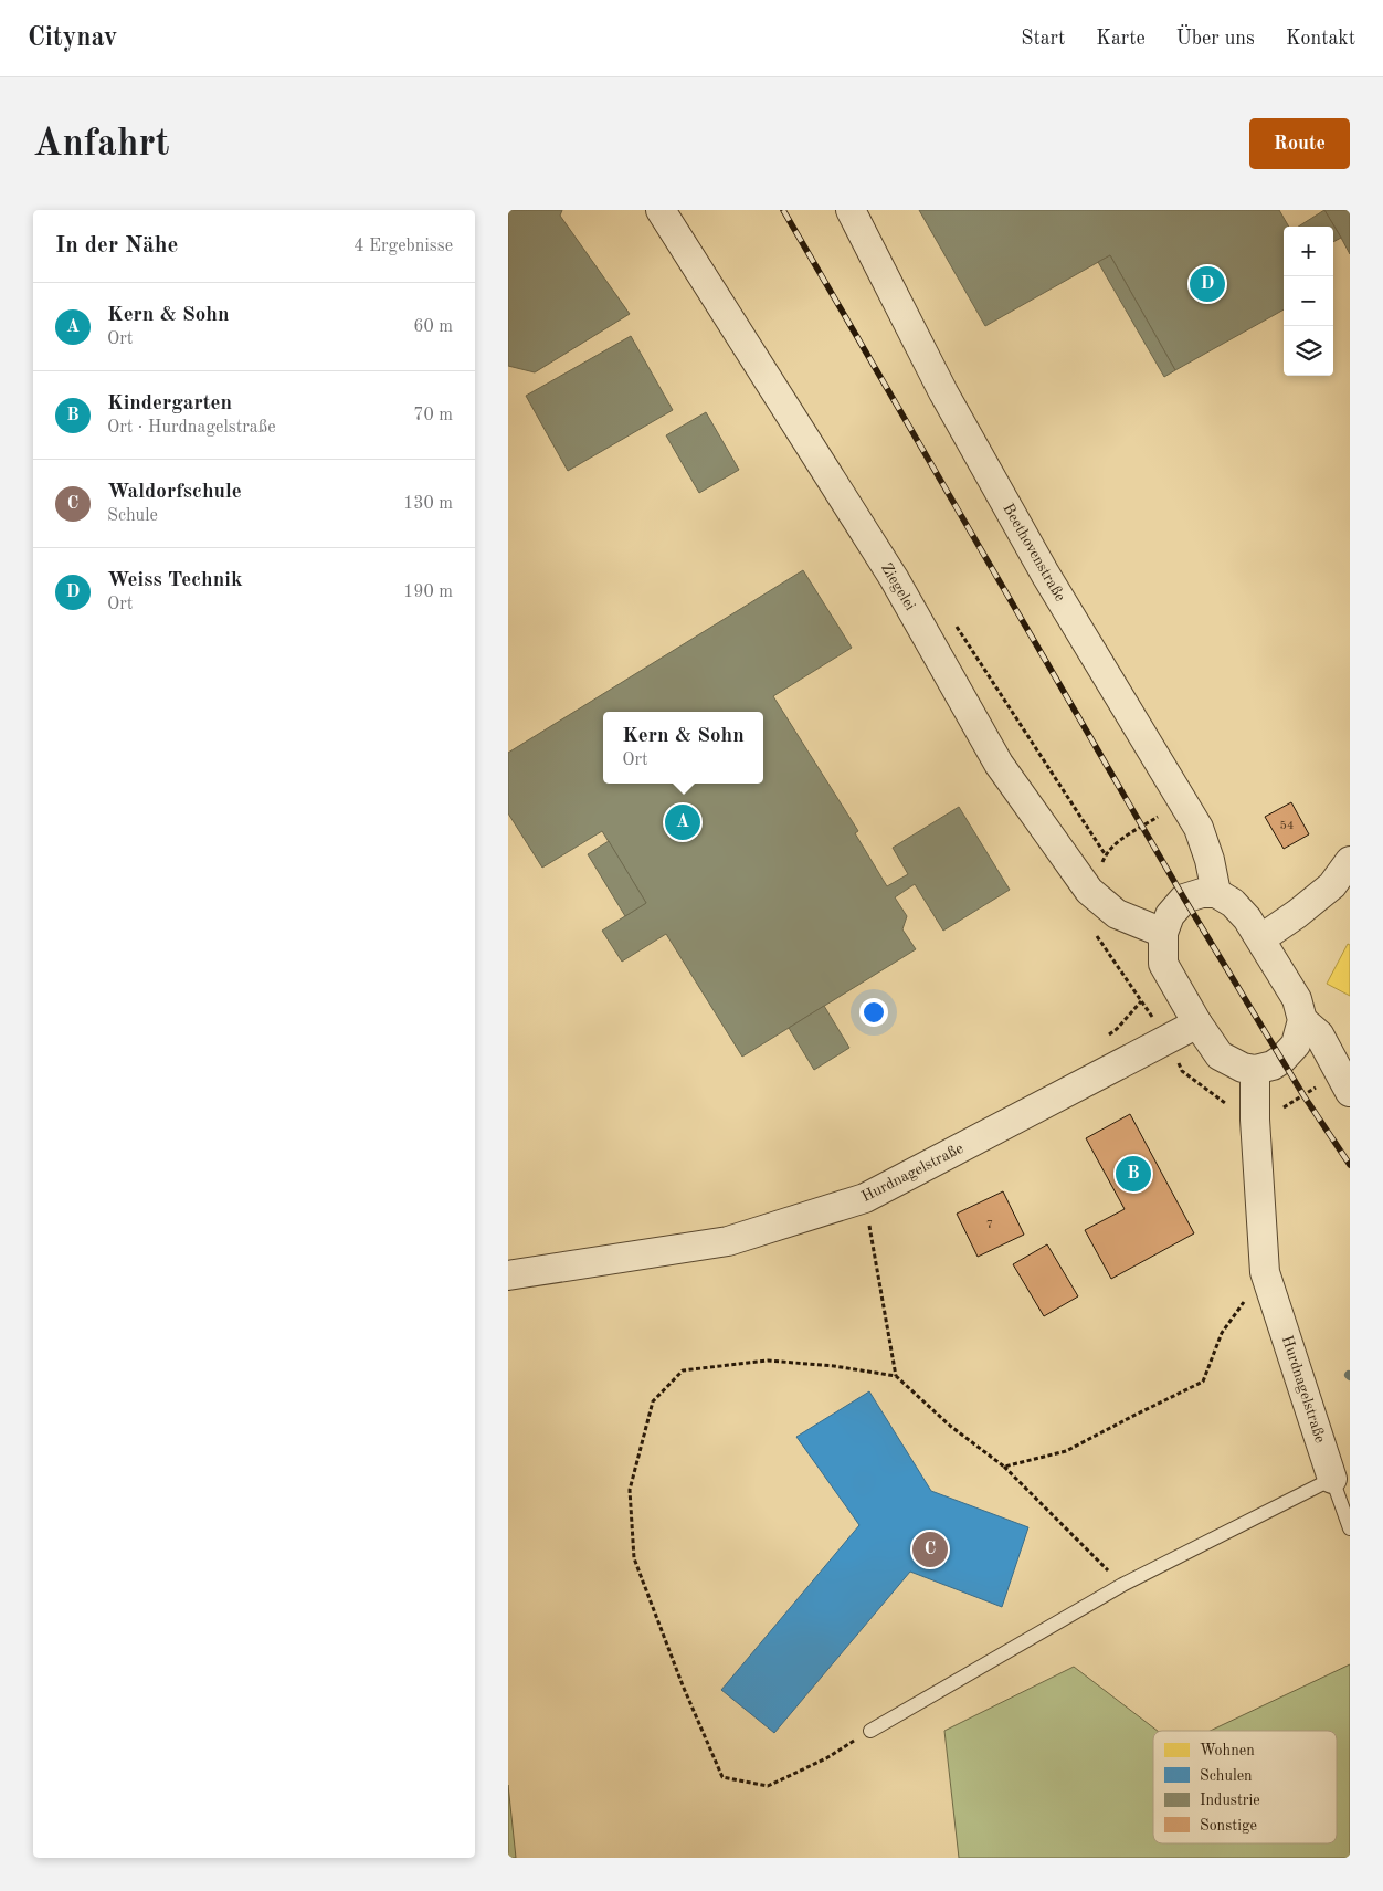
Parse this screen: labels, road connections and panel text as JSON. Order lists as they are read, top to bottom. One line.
{"streets":{"street":["Beethovenstraße","Ziegelei","Hurdnagelstraße"]},"house_numbers":["54","7"],"legend":["Wohnen","Schulen","Industrie","Sonstige"],"page":{"header":"Citynav","nav":["Start","Karte","Über uns","Kontakt"],"buttons":"Route","title":"Anfahrt","heading":["In der Nähe","4 Ergebnisse"],"map_buttons":["+","−"],"pins":["D","A","B","C"],"list":[{"mark":"A","name":"Kern & Sohn","note":"Ort","value":"60 m"},{"mark":"B","name":"Kindergarten","note":"Ort · Hurdnagelstraße","value":"70 m"},{"mark":"C","name":"Waldorfschule","note":"Schule","value":"130 m"},{"mark":"D","name":"Weiss Technik","note":"Ort","value":"190 m"}],"popup":["Kern & Sohn","Ort"]}}
